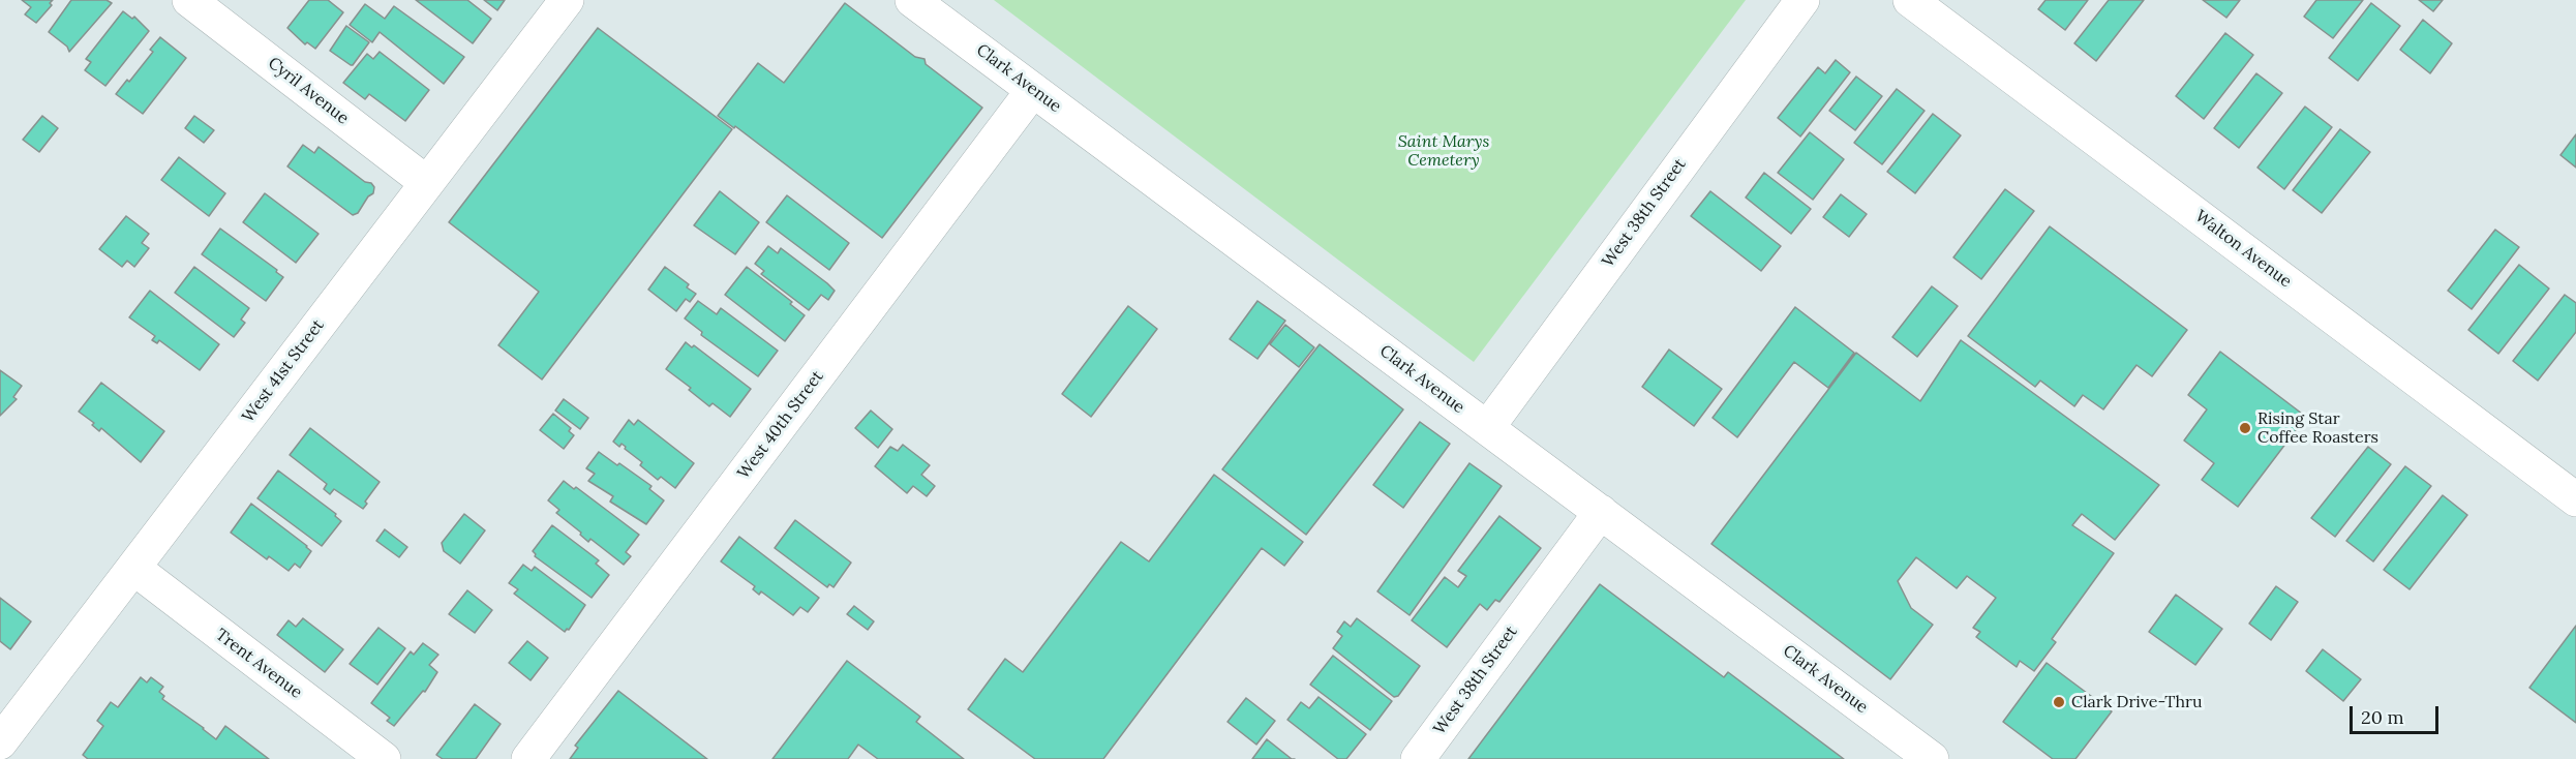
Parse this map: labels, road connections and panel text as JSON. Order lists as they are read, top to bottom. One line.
{"streets":{"street":["Clark Avenue","Cyril Avenue","West 38th Street","Walton Avenue","West 41st Street","West 40th Street","Trent Avenue"]},"crossings":[["Clark Avenue","West 38th Street"],["Clark Avenue","West 40th Street"],["Cyril Avenue","West 41st Street"],["West 41st Street","Trent Avenue"]],"parks":["Saint Marys Cemetery"],"places":["Rising Star Coffee Roasters","Clark Drive-Thru"],"scale_bar":"20 m"}
